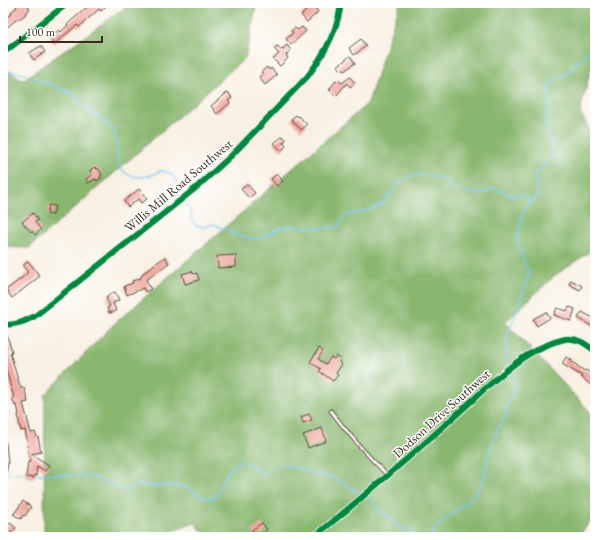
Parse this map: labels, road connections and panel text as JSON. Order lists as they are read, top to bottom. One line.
{"streets":{"street":["Willis Mill Road Southwest","Dodson Drive Southwest"]},"scale_bar":"100 m"}
